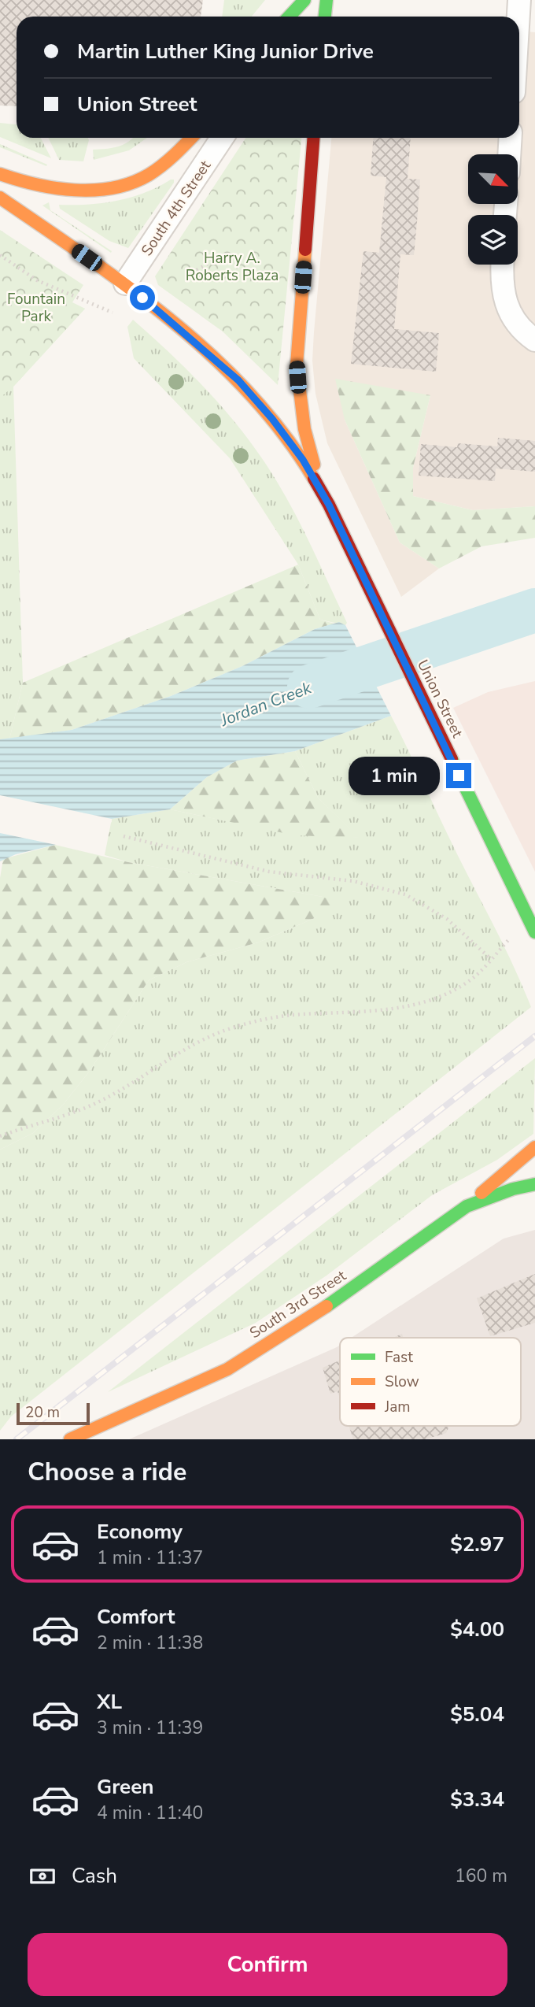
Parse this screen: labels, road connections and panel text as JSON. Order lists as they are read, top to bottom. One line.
{"streets":{"main road":["Union Street","South 3rd Street"],"street":["South 4th Street"]},"water":["Jordan Creek"],"parks":["Harry A. Roberts Plaza","Fountain Park"],"legend":["Fast","Slow","Jam"],"scale_bar":"20 m","north":"bottom right","page":{"banner":["Martin Luther King Junior Drive","Union Street"],"bubble":"1 min","scale":"20 m","heading":"Choose a ride","list":[{"name":"Economy","note":"1 min · 11:37","value":"$2.97"},{"name":"Comfort","note":"2 min · 11:38","value":"$4.00"},{"name":"XL","note":"3 min · 11:39","value":"$5.04"},{"name":"Green","note":"4 min · 11:40","value":"$3.34"}],"pay":["Cash","160 m"],"buttons":"Confirm"}}
